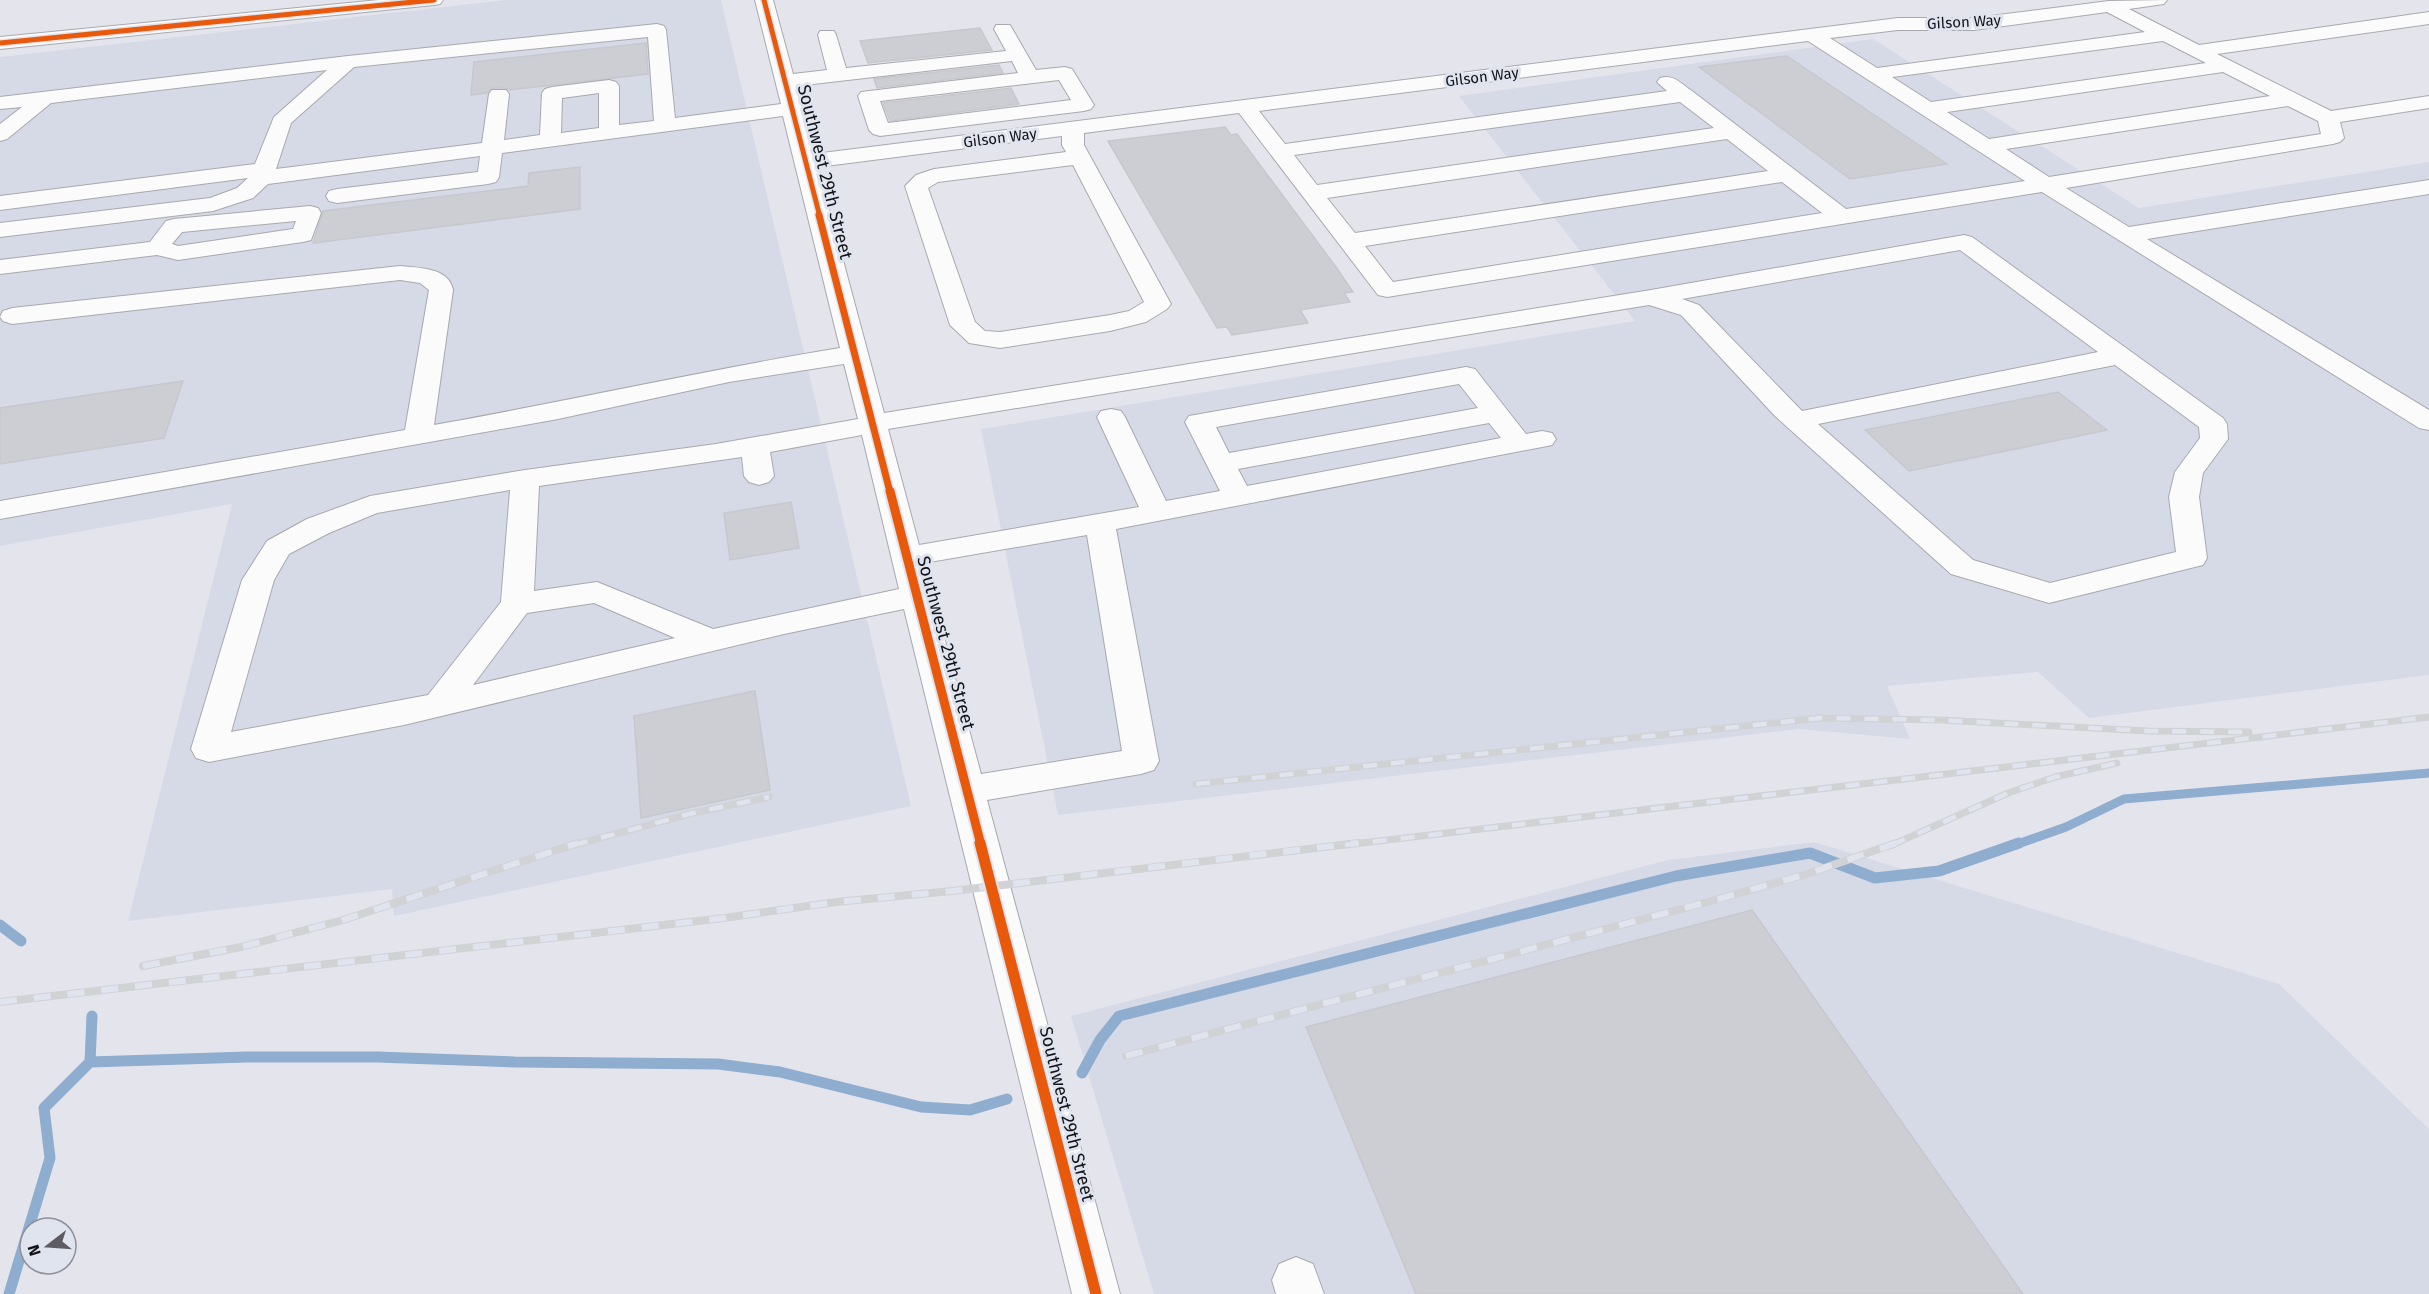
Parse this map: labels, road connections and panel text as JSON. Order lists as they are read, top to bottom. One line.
{"streets":{"street":["Gilson Way","Southwest 29th Street"]},"crossings":[["Gilson Way","Southwest 29th Street"]],"north":"left"}
